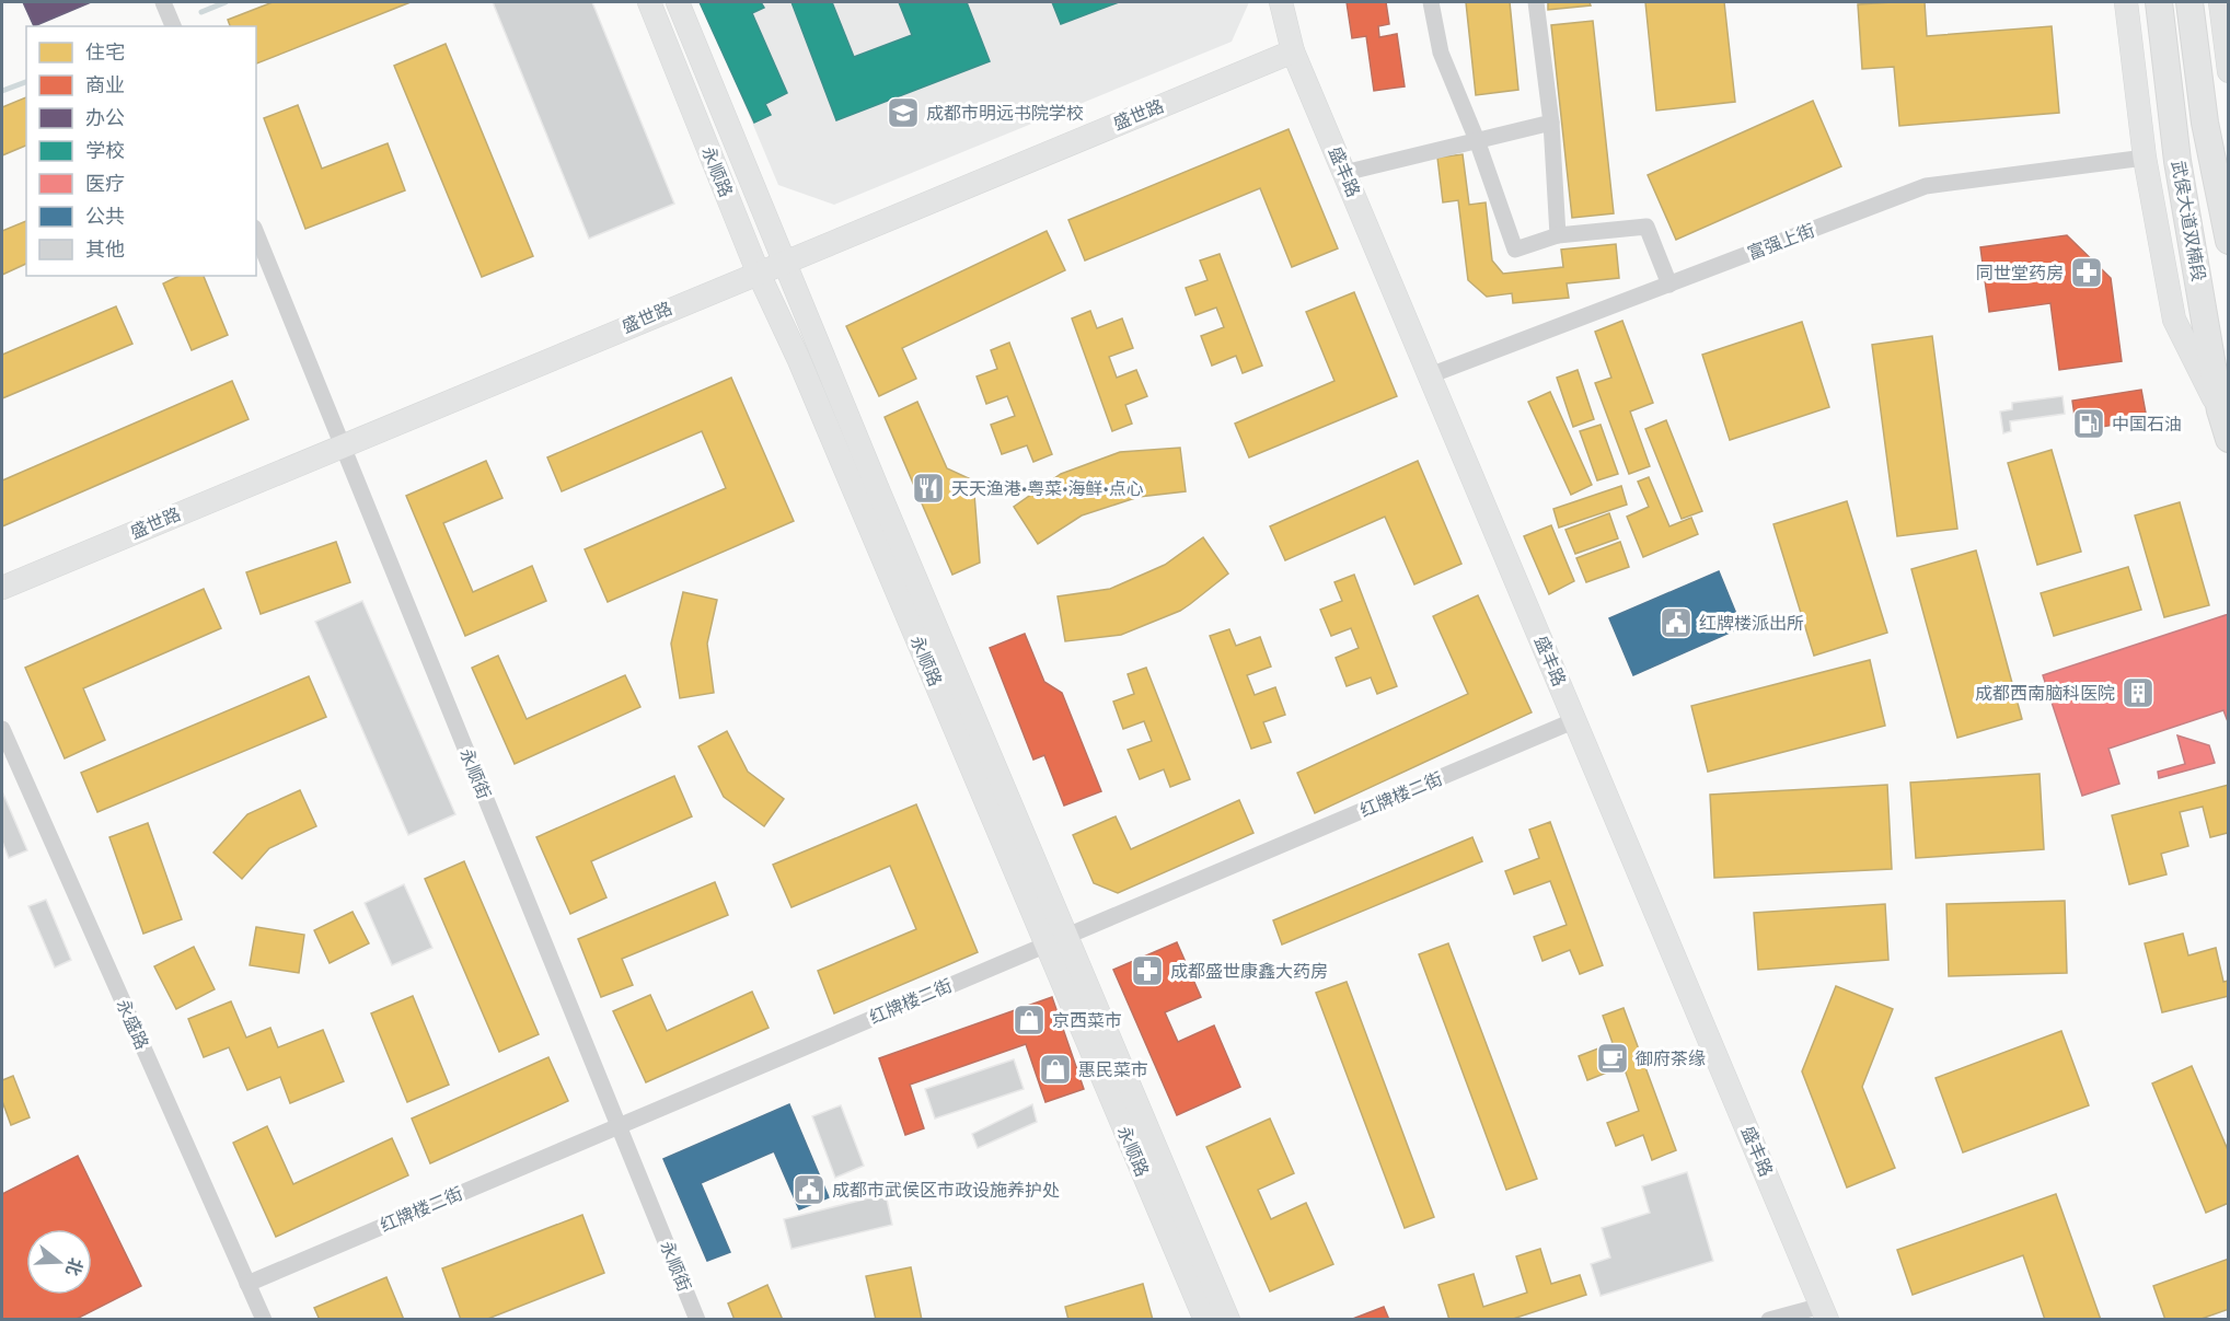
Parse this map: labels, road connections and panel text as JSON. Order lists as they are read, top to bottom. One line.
{"streets":{"main road":["盛世路","永顺路","盛丰路","武侯大道双楠段"],"street":["富强上街","永顺街","红牌楼二街","永盛路"]},"crossings":[["盛世路","永顺路"],["盛世路","盛丰路"],["盛世路","永顺街"],["永顺路","红牌楼二街"],["盛丰路","富强上街"],["盛丰路","红牌楼二街"],["永顺街","红牌楼二街"],["红牌楼二街","永盛路"]],"places":{"school or university":["成都市明远书院学校"],"pharmacy":["同世堂药房","成都盛世康鑫大药房"],"fuel station":["中国石油"],"restaurant":["天天渔港·粤菜·海鲜·点心"],"public building":["红牌楼派出所","成都市武侯区市政设施养护处"],"building":["成都西南脑科医院"],"shop":["京西菜市","惠民菜市"],"cafe":["御府茶缘"]},"legend":["住宅","商业","办公","学校","医疗","公共","其他"],"north":"right"}
